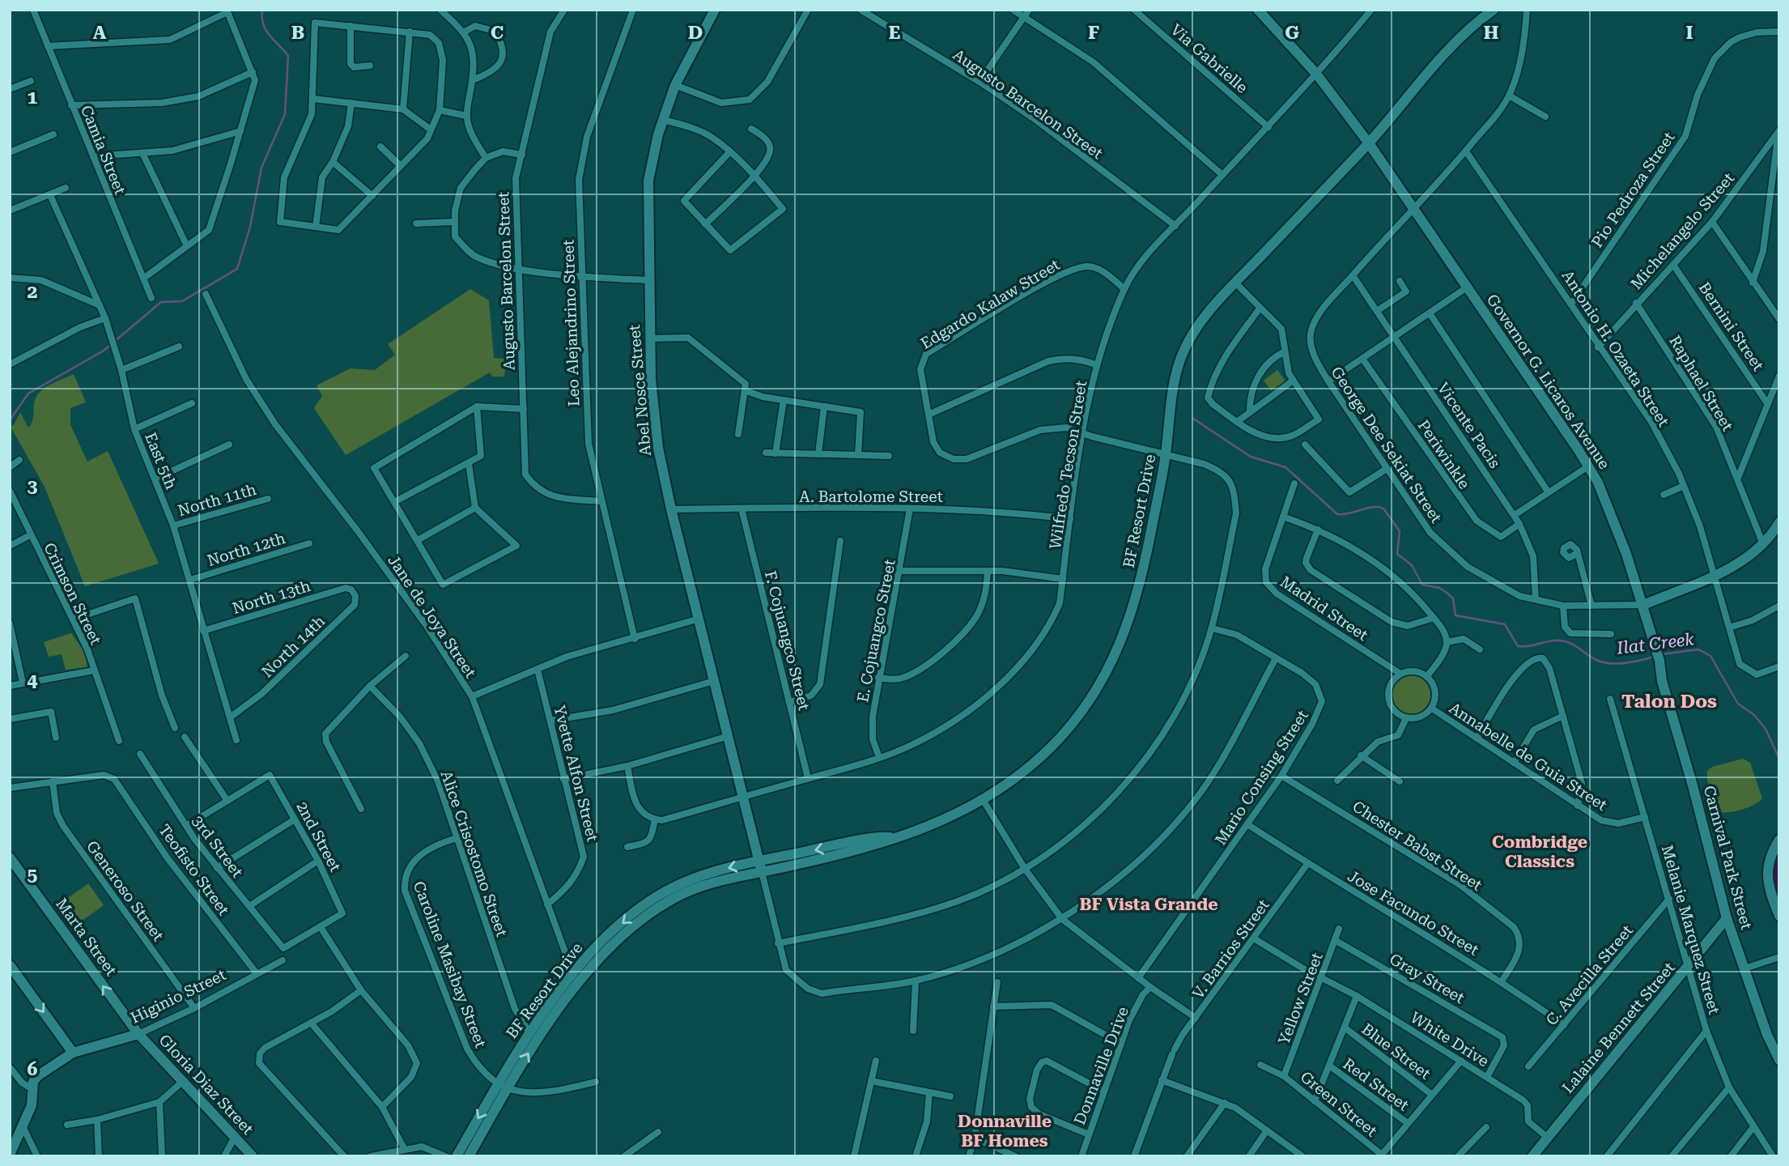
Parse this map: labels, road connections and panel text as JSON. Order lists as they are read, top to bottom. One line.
{"streets":{"street":["Via Gabrielle","Augusto Barcelon Street","Camia Street","Pio Pedroza Street","Michelangelo Street","Edgardo Kalaw Street","Leo Alejandrino Street","Bernini Street","Antonio H. Ozaeta Street","Governor G. Licaros Avenue","Raphael Street","Abel Nosce Street","Vicente Pacis","George Dee Sekiat Street","Periwinkle","East 5th","Wilfredo Tecson Street","A. Bartolome Street","North 11th","BF Resort Drive","North 12th","Crimson Street","North 13th","Madrid Street","Jane de Joya Street","E. Cojuangco Street","F. Cojuangco Street","North 14th","Annabelle de Guia Street","Yvette Alfon Street","Mario Consing Street","2nd Street","Chester Babst Street","3rd Street","Alice Crisostomo Street","Carnival Park Street","Teofisto Street","Generoso Street","Jose Facundo Street","Melanie Marquez Street","Marta Street","V. Barrios Street","Caroline Masibay Street","C. Avecilla Street","Gray Street","Higinio Street","Yellow Street","Lalaine Bennett Street","White Drive","Blue Street","Donnaville Drive","Gloria Diaz Street","Red Street","Green Street"]},"crossings":[["Via Gabrielle","Wilfredo Tecson Street"],["Augusto Barcelon Street","Leo Alejandrino Street"],["Augusto Barcelon Street","Wilfredo Tecson Street"],["Pio Pedroza Street","Antonio H. Ozaeta Street"],["Michelangelo Street","Bernini Street"],["Michelangelo Street","Antonio H. Ozaeta Street"],["Michelangelo Street","Raphael Street"],["Edgardo Kalaw Street","Wilfredo Tecson Street"],["Edgardo Kalaw Street","BF Resort Drive"],["Edgardo Kalaw Street","Mario Consing Street"],["Antonio H. Ozaeta Street","George Dee Sekiat Street"],["Governor G. Licaros Avenue","George Dee Sekiat Street"],["Governor G. Licaros Avenue","Wilfredo Tecson Street"],["Governor G. Licaros Avenue","BF Resort Drive"],["Governor G. Licaros Avenue","Carnival Park Street"],["Abel Nosce Street","Wilfredo Tecson Street"],["Abel Nosce Street","A. Bartolome Street"],["Abel Nosce Street","BF Resort Drive"],["Vicente Pacis","George Dee Sekiat Street"],["Vicente Pacis","Periwinkle"],["East 5th","North 11th"],["East 5th","North 12th"],["East 5th","North 13th"],["East 5th","North 14th"],["Wilfredo Tecson Street","A. Bartolome Street"],["Wilfredo Tecson Street","E. Cojuangco Street"],["Wilfredo Tecson Street","F. Cojuangco Street"],["A. Bartolome Street","E. Cojuangco Street"],["A. Bartolome Street","F. Cojuangco Street"],["BF Resort Drive","Jane de Joya Street"],["BF Resort Drive","Alice Crisostomo Street"],["BF Resort Drive","Caroline Masibay Street"],["North 13th","North 14th"],["Madrid Street","Annabelle de Guia Street"],["Jane de Joya Street","Yvette Alfon Street"],["Annabelle de Guia Street","Melanie Marquez Street"],["Mario Consing Street","Chester Babst Street"],["Mario Consing Street","Jose Facundo Street"],["2nd Street","3rd Street"],["Chester Babst Street","Jose Facundo Street"],["Alice Crisostomo Street","Caroline Masibay Street"],["Carnival Park Street","Lalaine Bennett Street"],["Teofisto Street","Generoso Street"],["Teofisto Street","Higinio Street"],["Generoso Street","Higinio Street"],["Jose Facundo Street","V. Barrios Street"],["Jose Facundo Street","C. Avecilla Street"],["Melanie Marquez Street","C. Avecilla Street"],["Melanie Marquez Street","Lalaine Bennett Street"],["Marta Street","Higinio Street"],["Marta Street","Gloria Diaz Street"],["V. Barrios Street","White Drive"],["Gray Street","Yellow Street"],["Gray Street","White Drive"],["Higinio Street","Gloria Diaz Street"],["Yellow Street","White Drive"],["Yellow Street","Green Street"],["Lalaine Bennett Street","White Drive"],["White Drive","Green Street"],["Blue Street","Green Street"],["Red Street","Green Street"]],"districts":["Talon Dos","Combridge Classics","BF Vista Grande","Donnaville BF Homes"],"water":["Ilat Creek"],"grid":{"columns":["A","B","C","D","E","F","G","H","I"],"rows":["1","2","3","4","5","6"]}}
